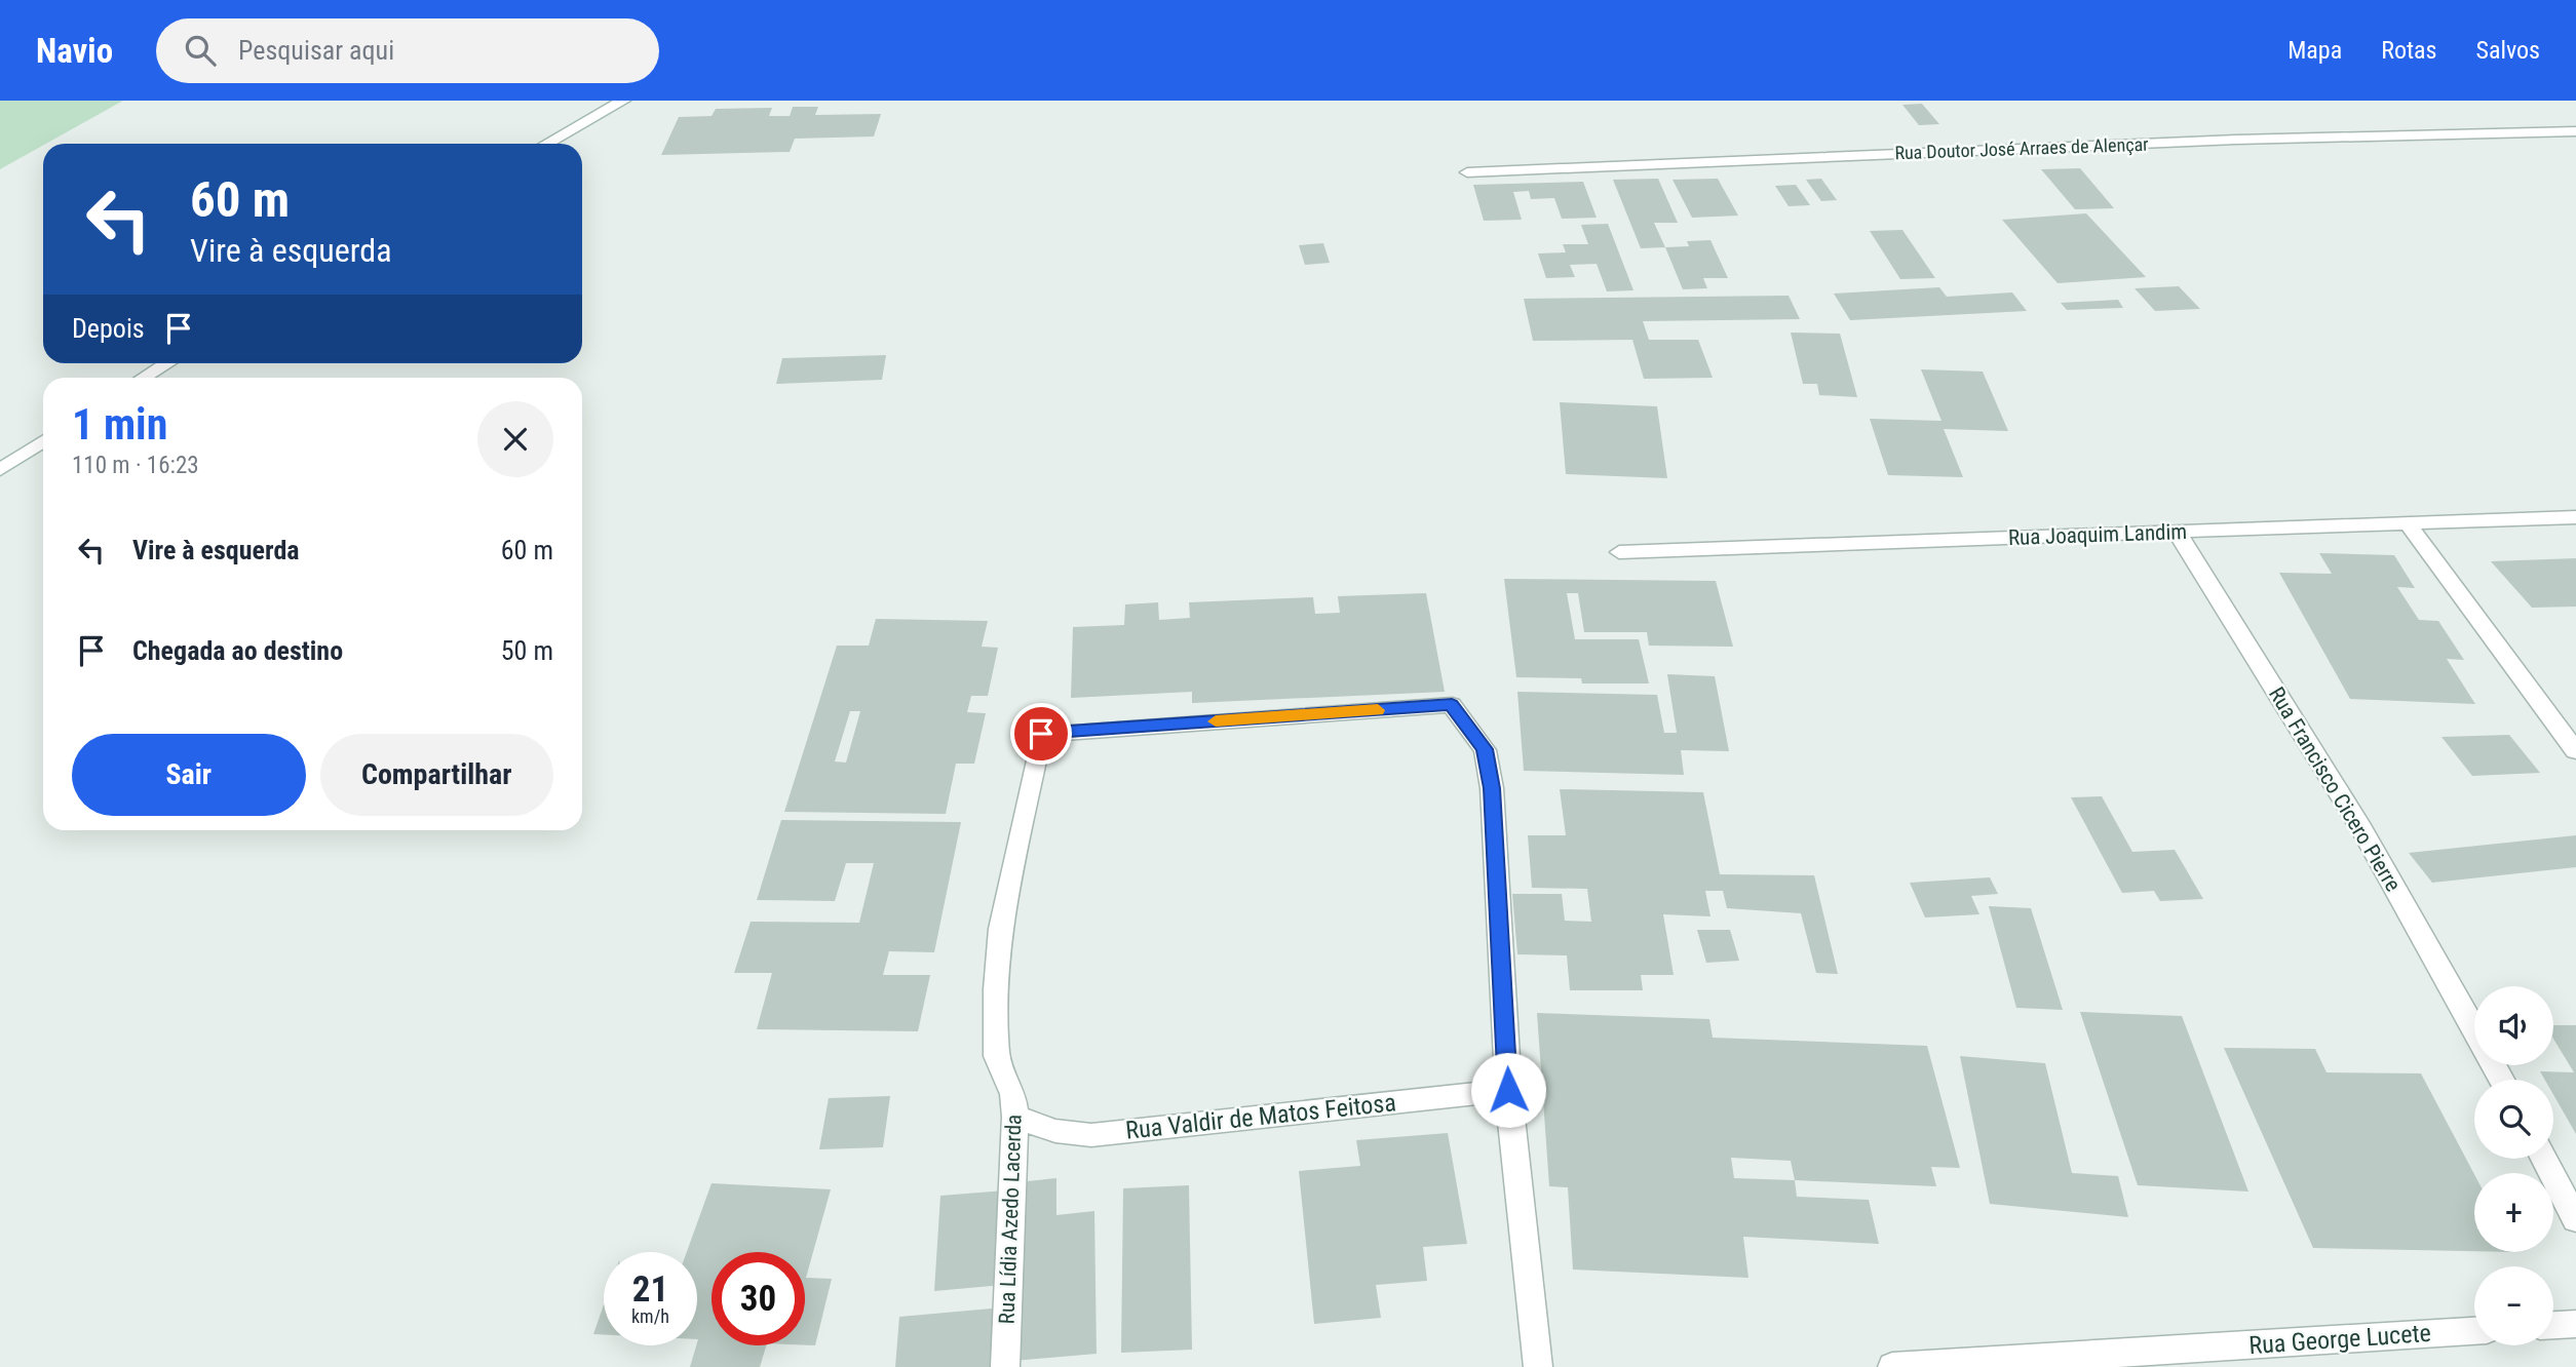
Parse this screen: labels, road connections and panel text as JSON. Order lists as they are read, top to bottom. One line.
{"streets":{"street":["Rua Doutor José Arraes de Alençar","Rua Joaquim Landim","Rua Francisco Cicero Pierre","Rua Valdir de Matos Feitosa","Rua Lídia Azedo Lacerda","Rua George Lucete"]},"crossings":[["Rua Joaquim Landim","Rua Francisco Cicero Pierre"],["Rua Valdir de Matos Feitosa","Rua Lídia Azedo Lacerda"]],"page":{"header":"Navio","search":"Pesquisar aqui","nav":["Mapa","Rotas","Salvos"],"turn":["60 m","Vire à esquerda"],"then":"Depois","heading":["1 min","110 m · 16:23"],"list":[{"name":"Vire à esquerda","value":"60 m"},{"name":"Chegada ao destino","value":"50 m"}],"buttons":["Sair","Compartilhar"],"map_buttons":["+","−"],"speed":"21 km/h","limit":"30"}}
